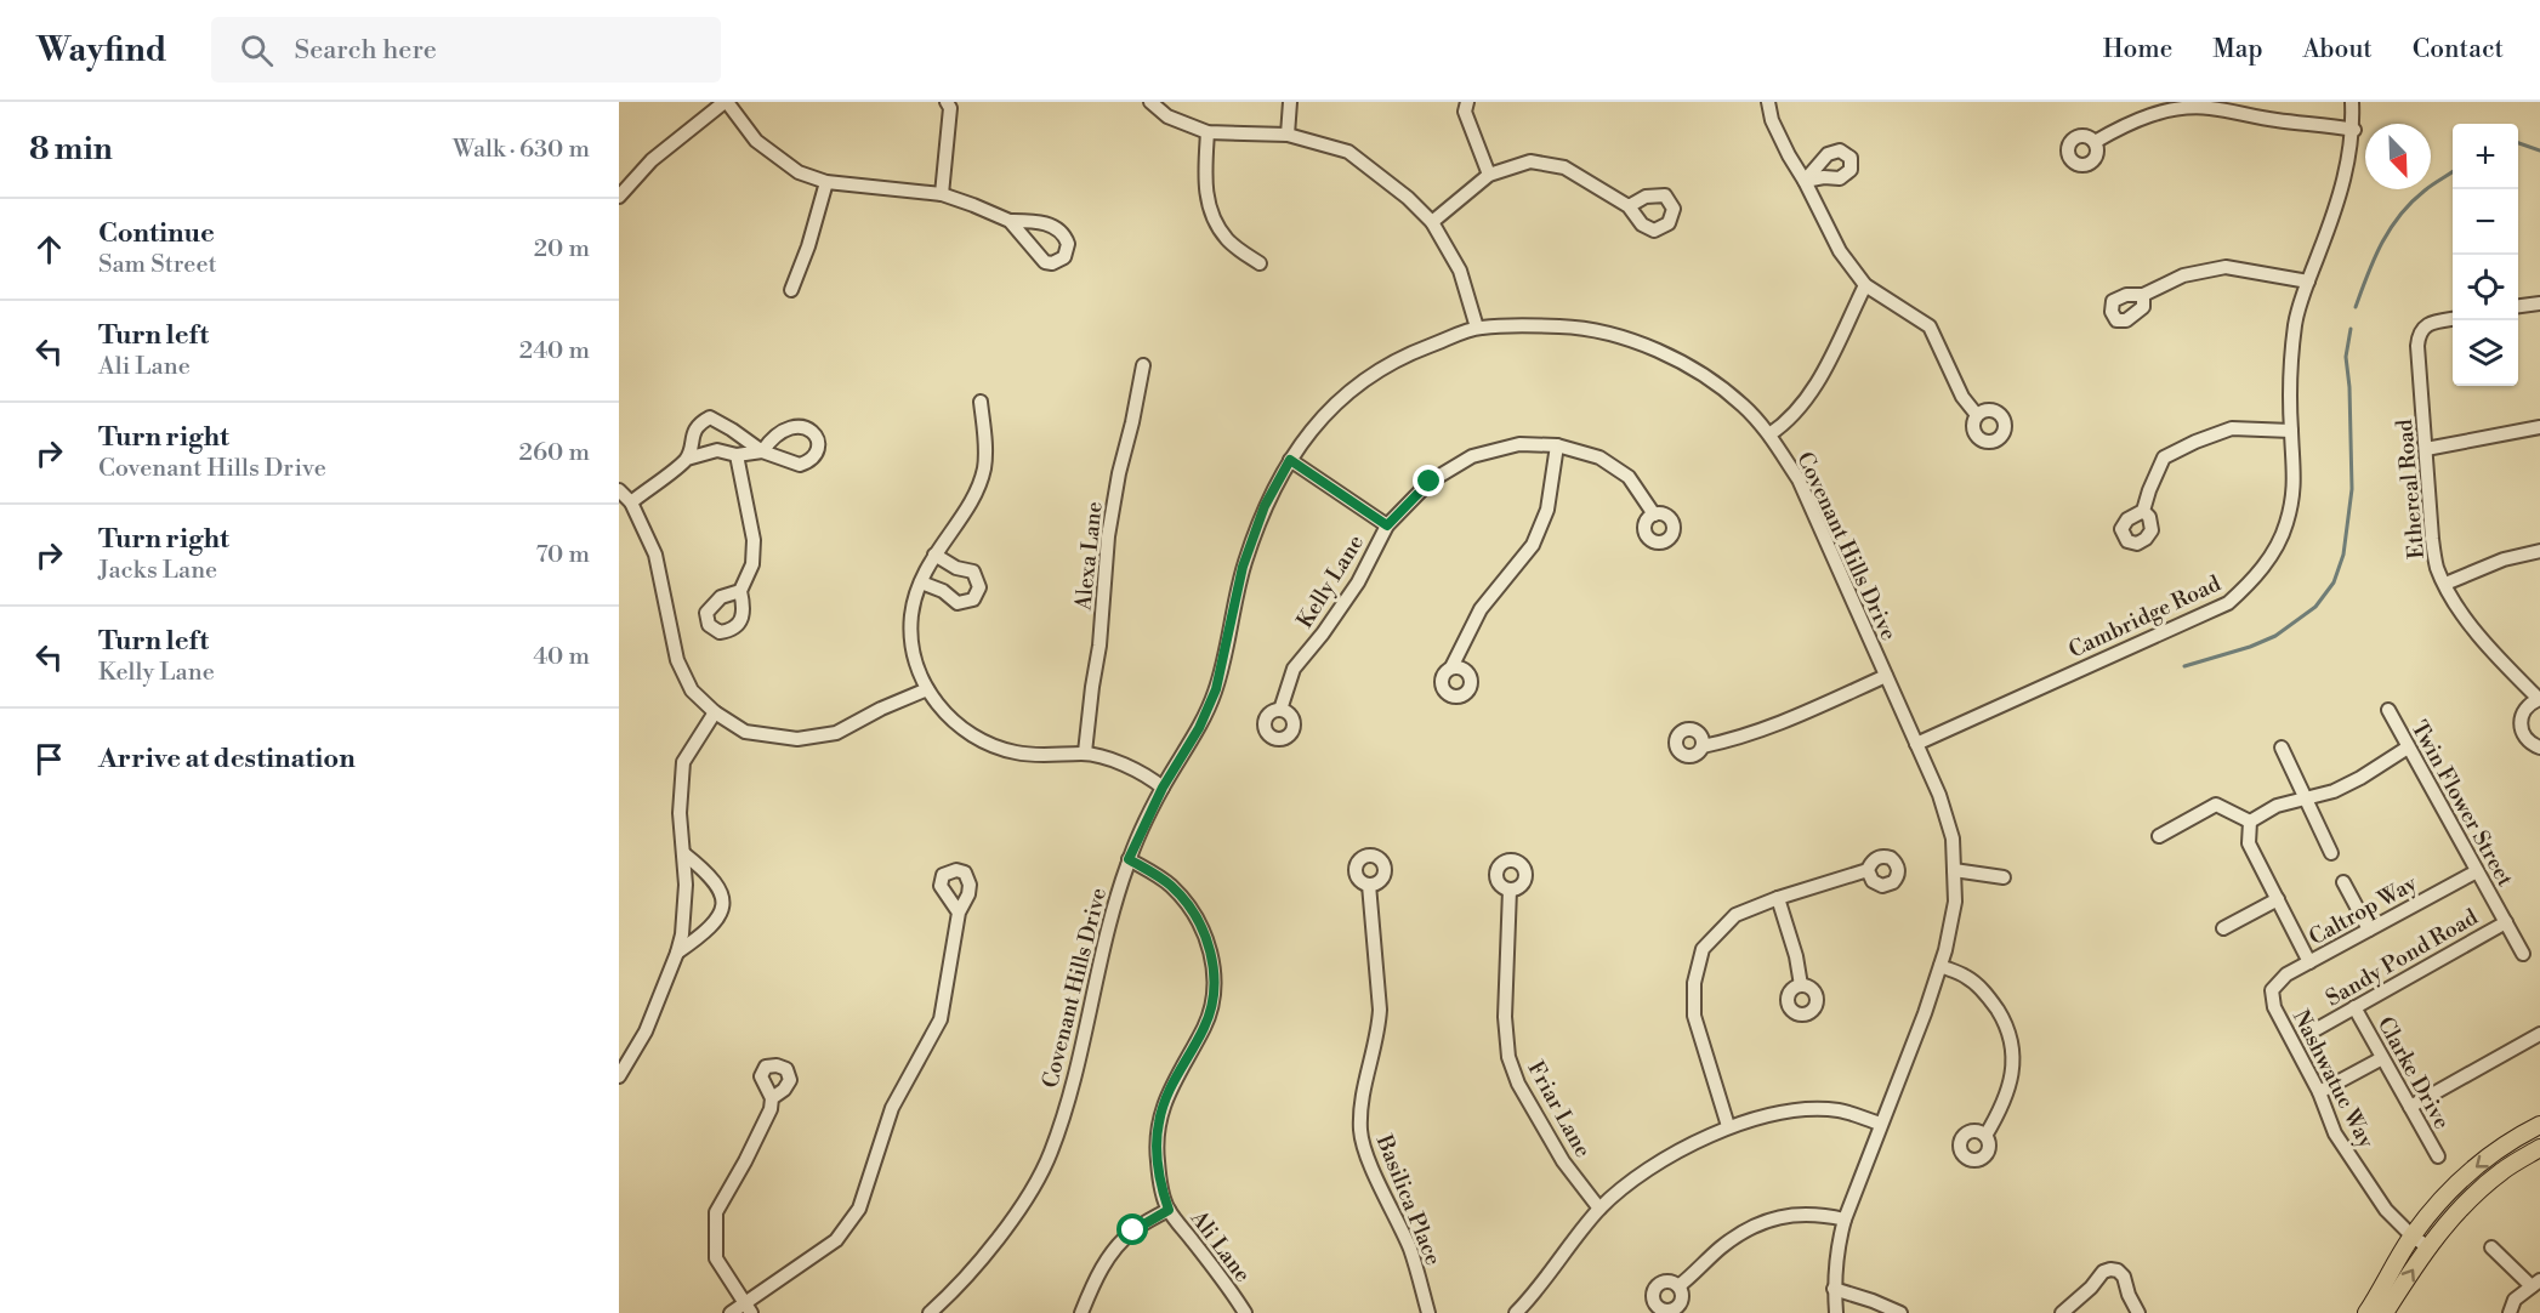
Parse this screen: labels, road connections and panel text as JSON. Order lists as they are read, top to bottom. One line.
{"streets":{"street":["Ethereal Road","Covenant Hills Drive","Alexa Lane","Kelly Lane","Cambridge Road","Twin Flower Street","Caltrop Way","Sandy Pond Road","Clarke Drive","Nashwatuc Way","Friar Lane","Basilica Place","Ali Lane"]},"crossings":[["Covenant Hills Drive","Cambridge Road"],["Covenant Hills Drive","Ali Lane"],["Twin Flower Street","Caltrop Way"],["Twin Flower Street","Sandy Pond Road"],["Caltrop Way","Nashwatuc Way"],["Sandy Pond Road","Clarke Drive"]],"north":"bottom right","page":{"header":"Wayfind","search":"Search here","nav":["Home","Map","About","Contact"],"heading":["8 min","Walk · 630 m"],"map_buttons":["+","−"],"list":[["Continue","Sam Street","20 m"],["Turn left","Ali Lane","240 m"],["Turn right","Covenant Hills Drive","260 m"],["Turn right","Jacks Lane","70 m"],["Turn left","Kelly Lane","40 m"],"Arrive at destination"]}}
